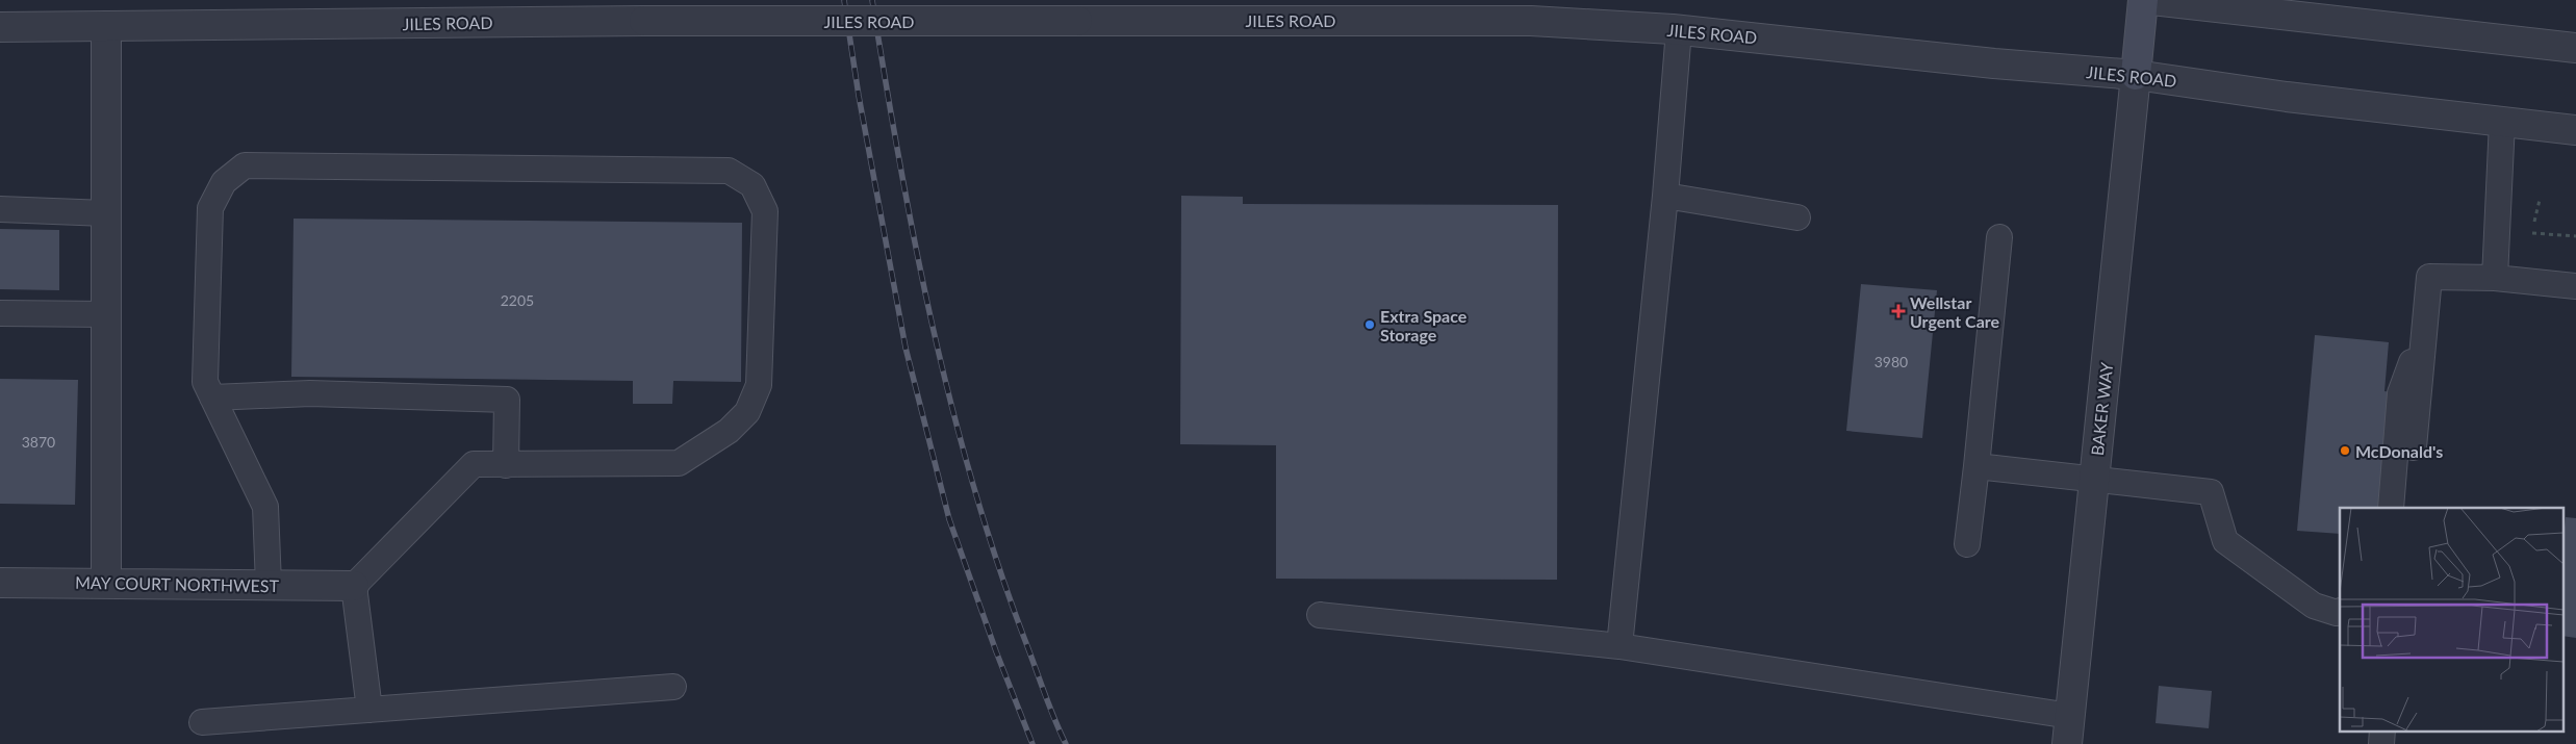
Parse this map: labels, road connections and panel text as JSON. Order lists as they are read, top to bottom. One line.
{"streets":{"street":["JILES ROAD","BAKER WAY","MAY COURT NORTHWEST"]},"crossings":[["JILES ROAD","BAKER WAY"]],"places":{"health":["Wellstar Urgent Care"],"other":["Extra Space Storage","McDonald's"]},"house_numbers":["2205","3980","3870"]}
